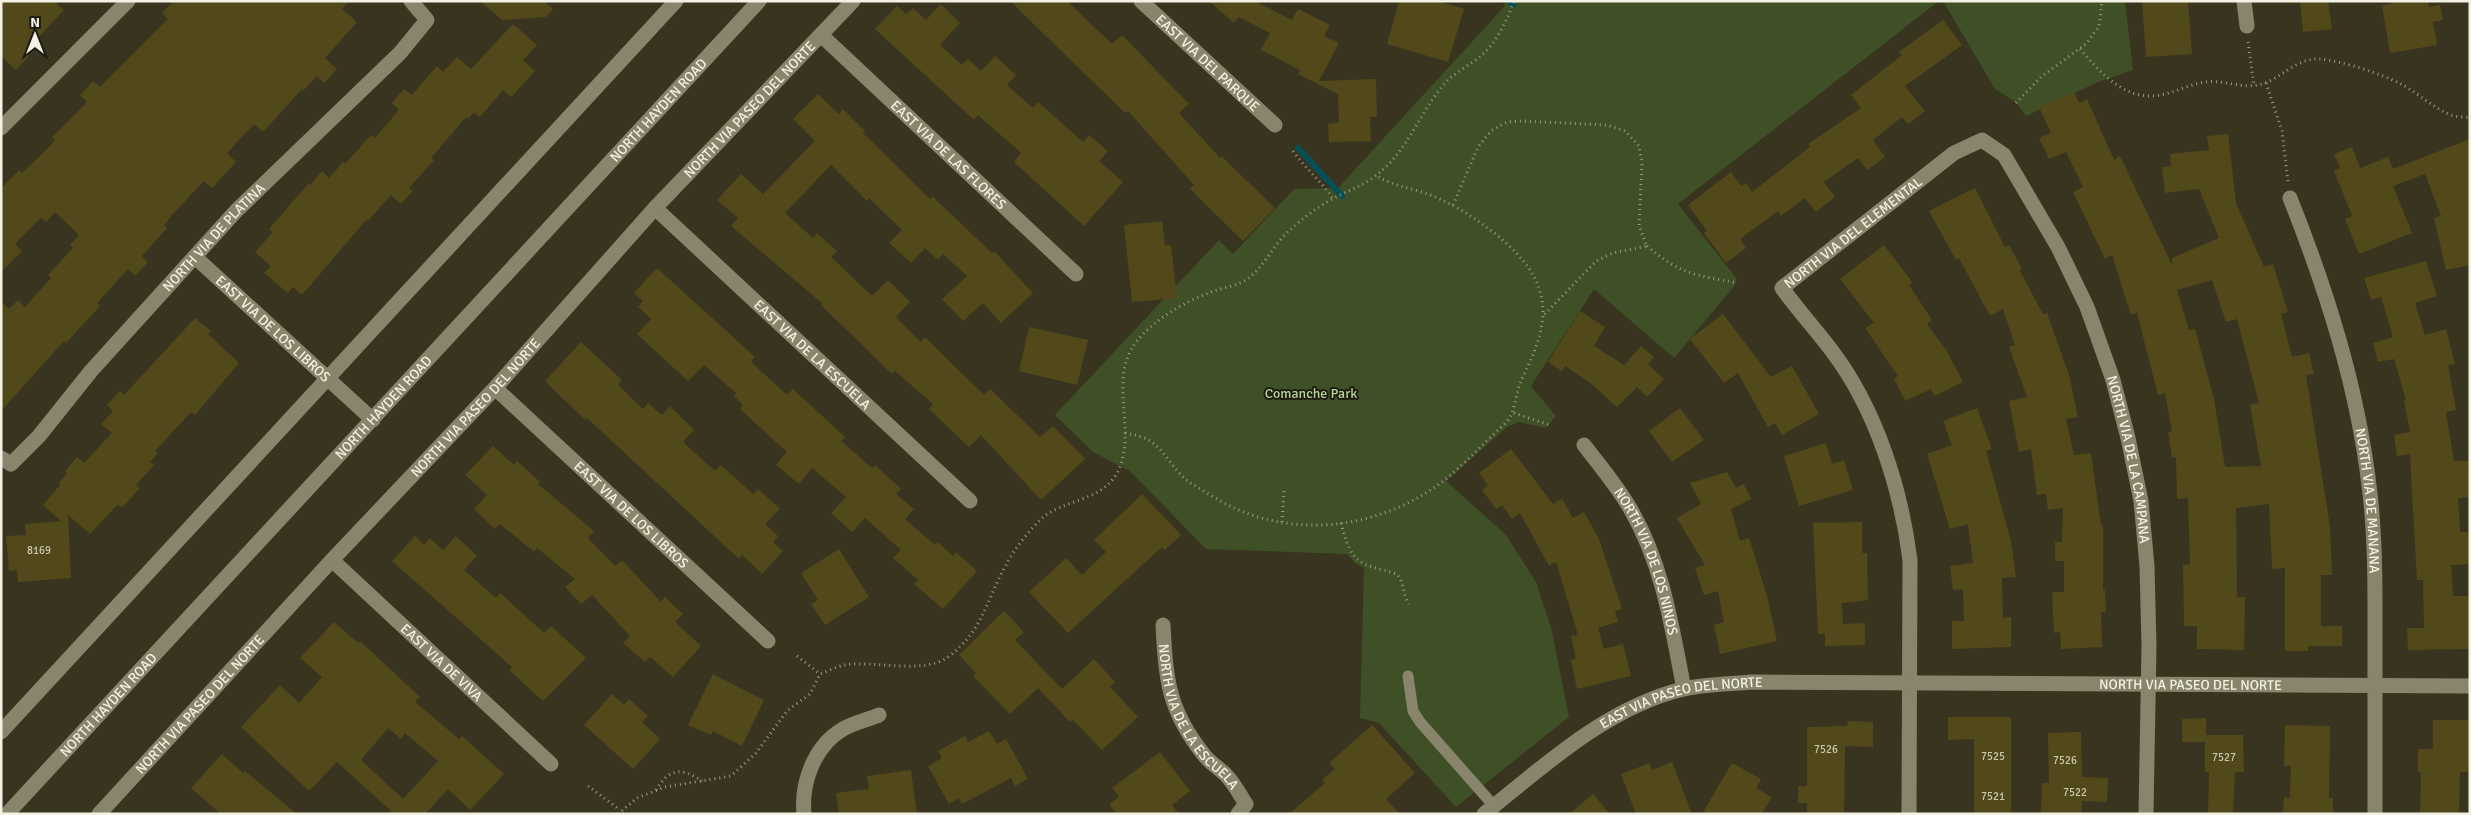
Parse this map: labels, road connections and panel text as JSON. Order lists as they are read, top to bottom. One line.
{"streets":{"street":["EAST VIA DEL PARQUE","NORTH HAYDEN ROAD","NORTH VIA PASEO DEL NORTE","EAST VIA DE LAS FLORES","NORTH VIA DEL ELEMENTAL","NORTH VIA DE PLATINA","EAST VIA DE LOS LIBROS","EAST VIA DE LA ESCUELA","NORTH VIA DE LA CAMPANA","NORTH VIA DE MANANA","NORTH VIA DE LOS NINOS","EAST VIA DE VIVA","EAST VIA PASEO DEL NORTE","NORTH VIA DE LA ESCUELA"]},"crossings":[["NORTH HAYDEN ROAD","EAST VIA DE LOS LIBROS"],["NORTH VIA PASEO DEL NORTE","EAST VIA DE LAS FLORES"],["NORTH VIA PASEO DEL NORTE","NORTH VIA DEL ELEMENTAL"],["NORTH VIA PASEO DEL NORTE","EAST VIA DE LOS LIBROS"],["NORTH VIA PASEO DEL NORTE","EAST VIA DE LA ESCUELA"],["NORTH VIA PASEO DEL NORTE","NORTH VIA DE LA CAMPANA"],["NORTH VIA PASEO DEL NORTE","NORTH VIA DE MANANA"],["NORTH VIA PASEO DEL NORTE","EAST VIA DE VIVA"],["NORTH VIA PASEO DEL NORTE","EAST VIA PASEO DEL NORTE"],["NORTH VIA DEL ELEMENTAL","NORTH VIA DE LA CAMPANA"],["NORTH VIA DEL ELEMENTAL","EAST VIA PASEO DEL NORTE"],["NORTH VIA DE PLATINA","EAST VIA DE LOS LIBROS"],["NORTH VIA DE LOS NINOS","EAST VIA PASEO DEL NORTE"]],"parks":["Comanche Park"],"house_numbers":["8169","7526","7525","7527","7526","7522","7521"],"north":"top"}
